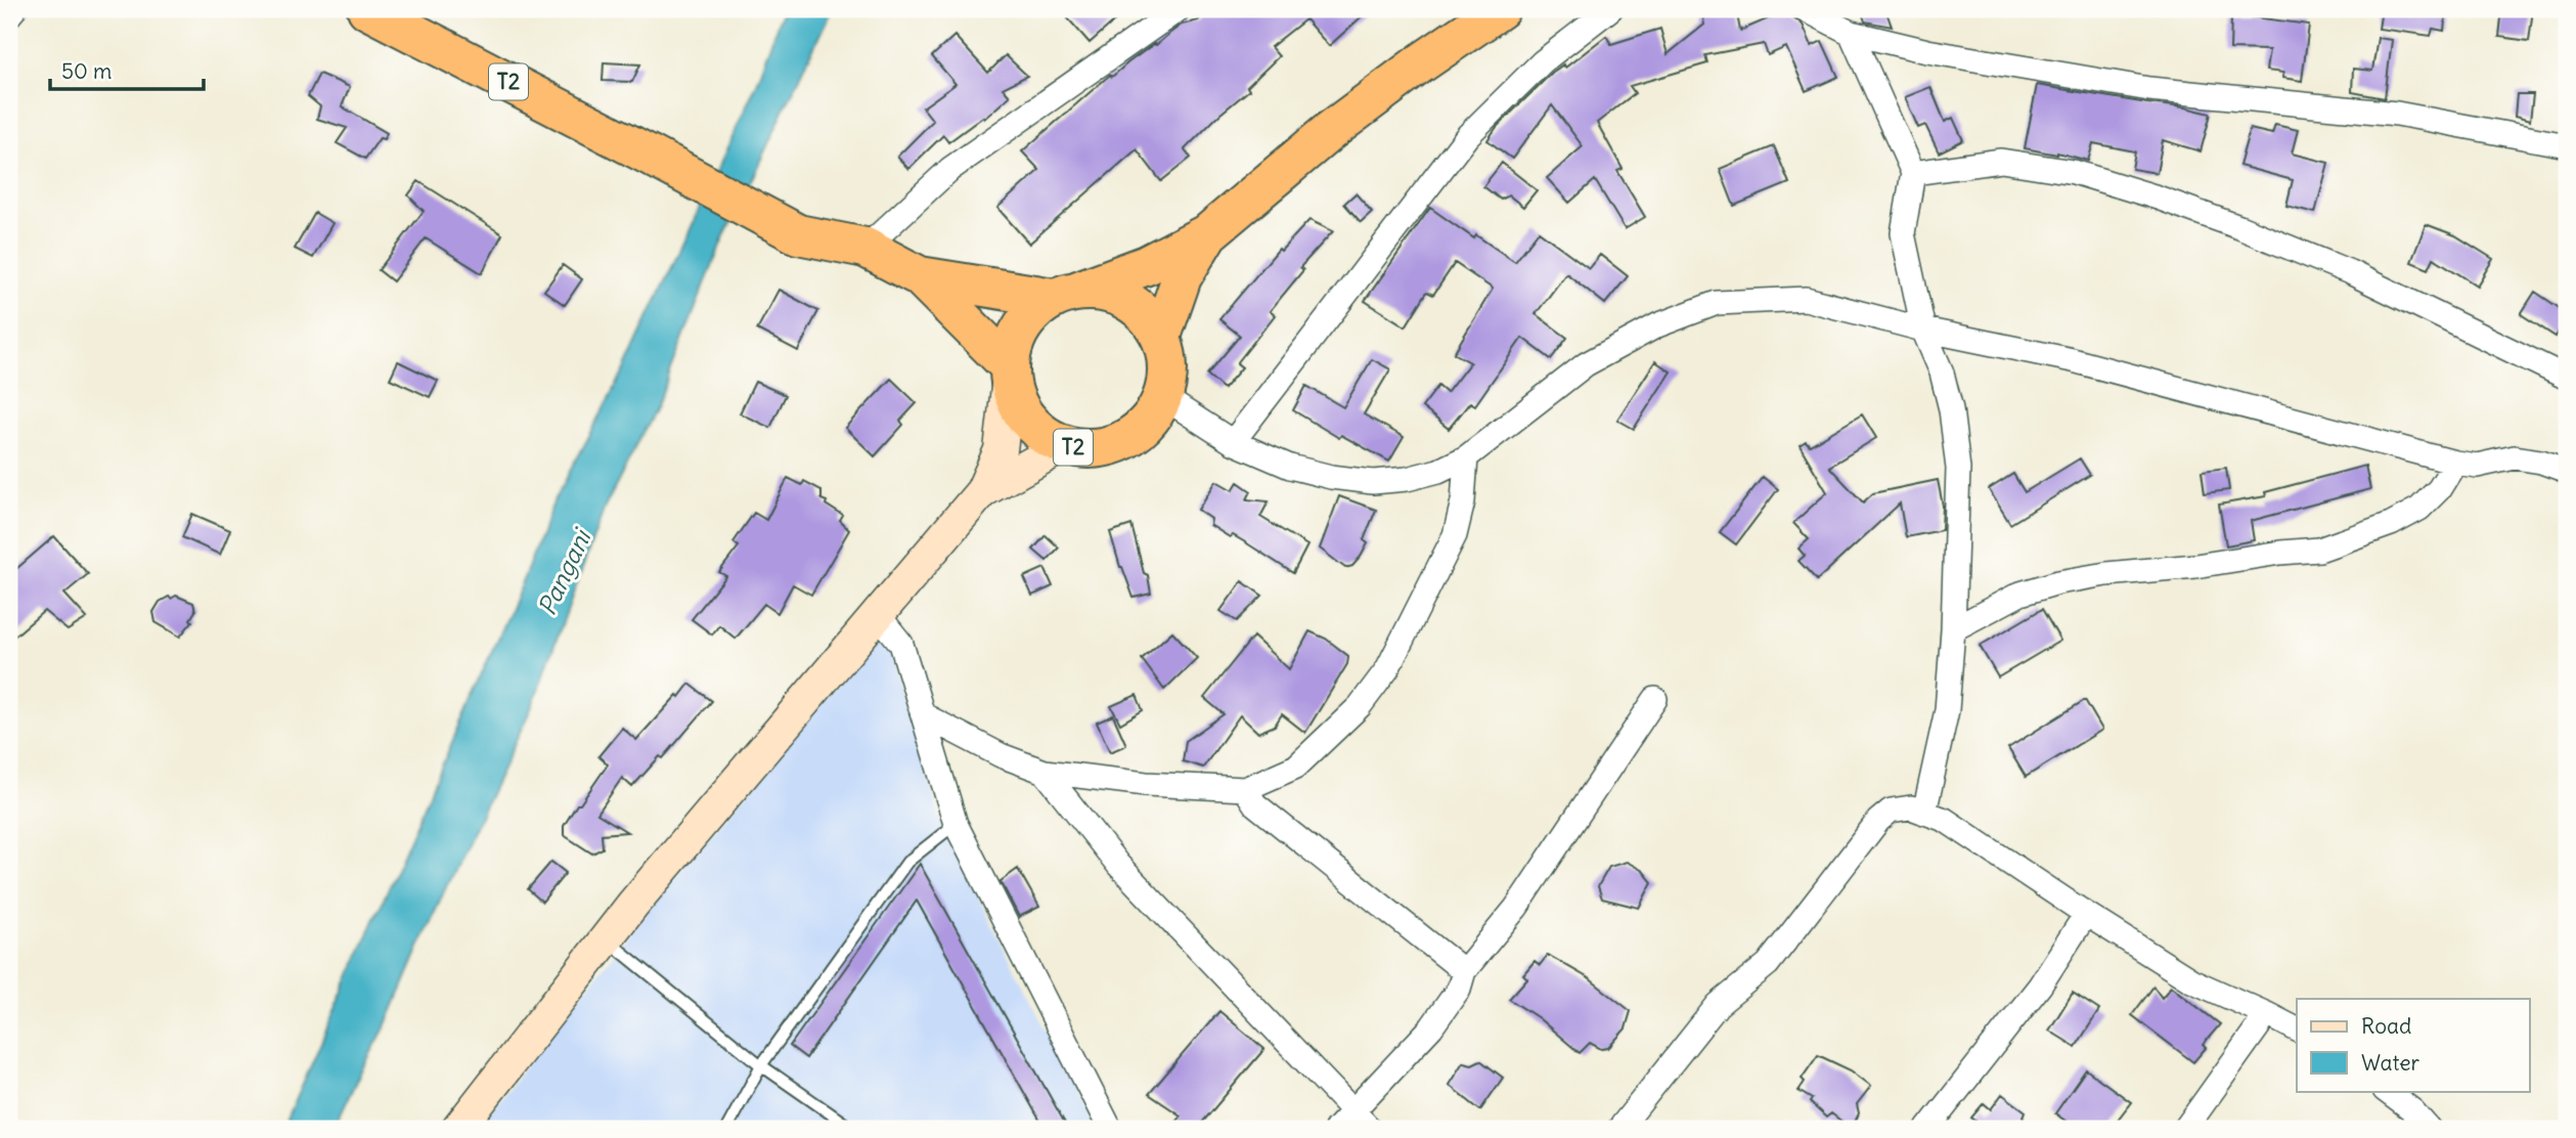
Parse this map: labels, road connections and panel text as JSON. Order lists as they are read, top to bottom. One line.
{"streets":{"highway":["T2"]},"water":["Pangani"],"legend":["Road","Water"],"scale_bar":"50 m"}
